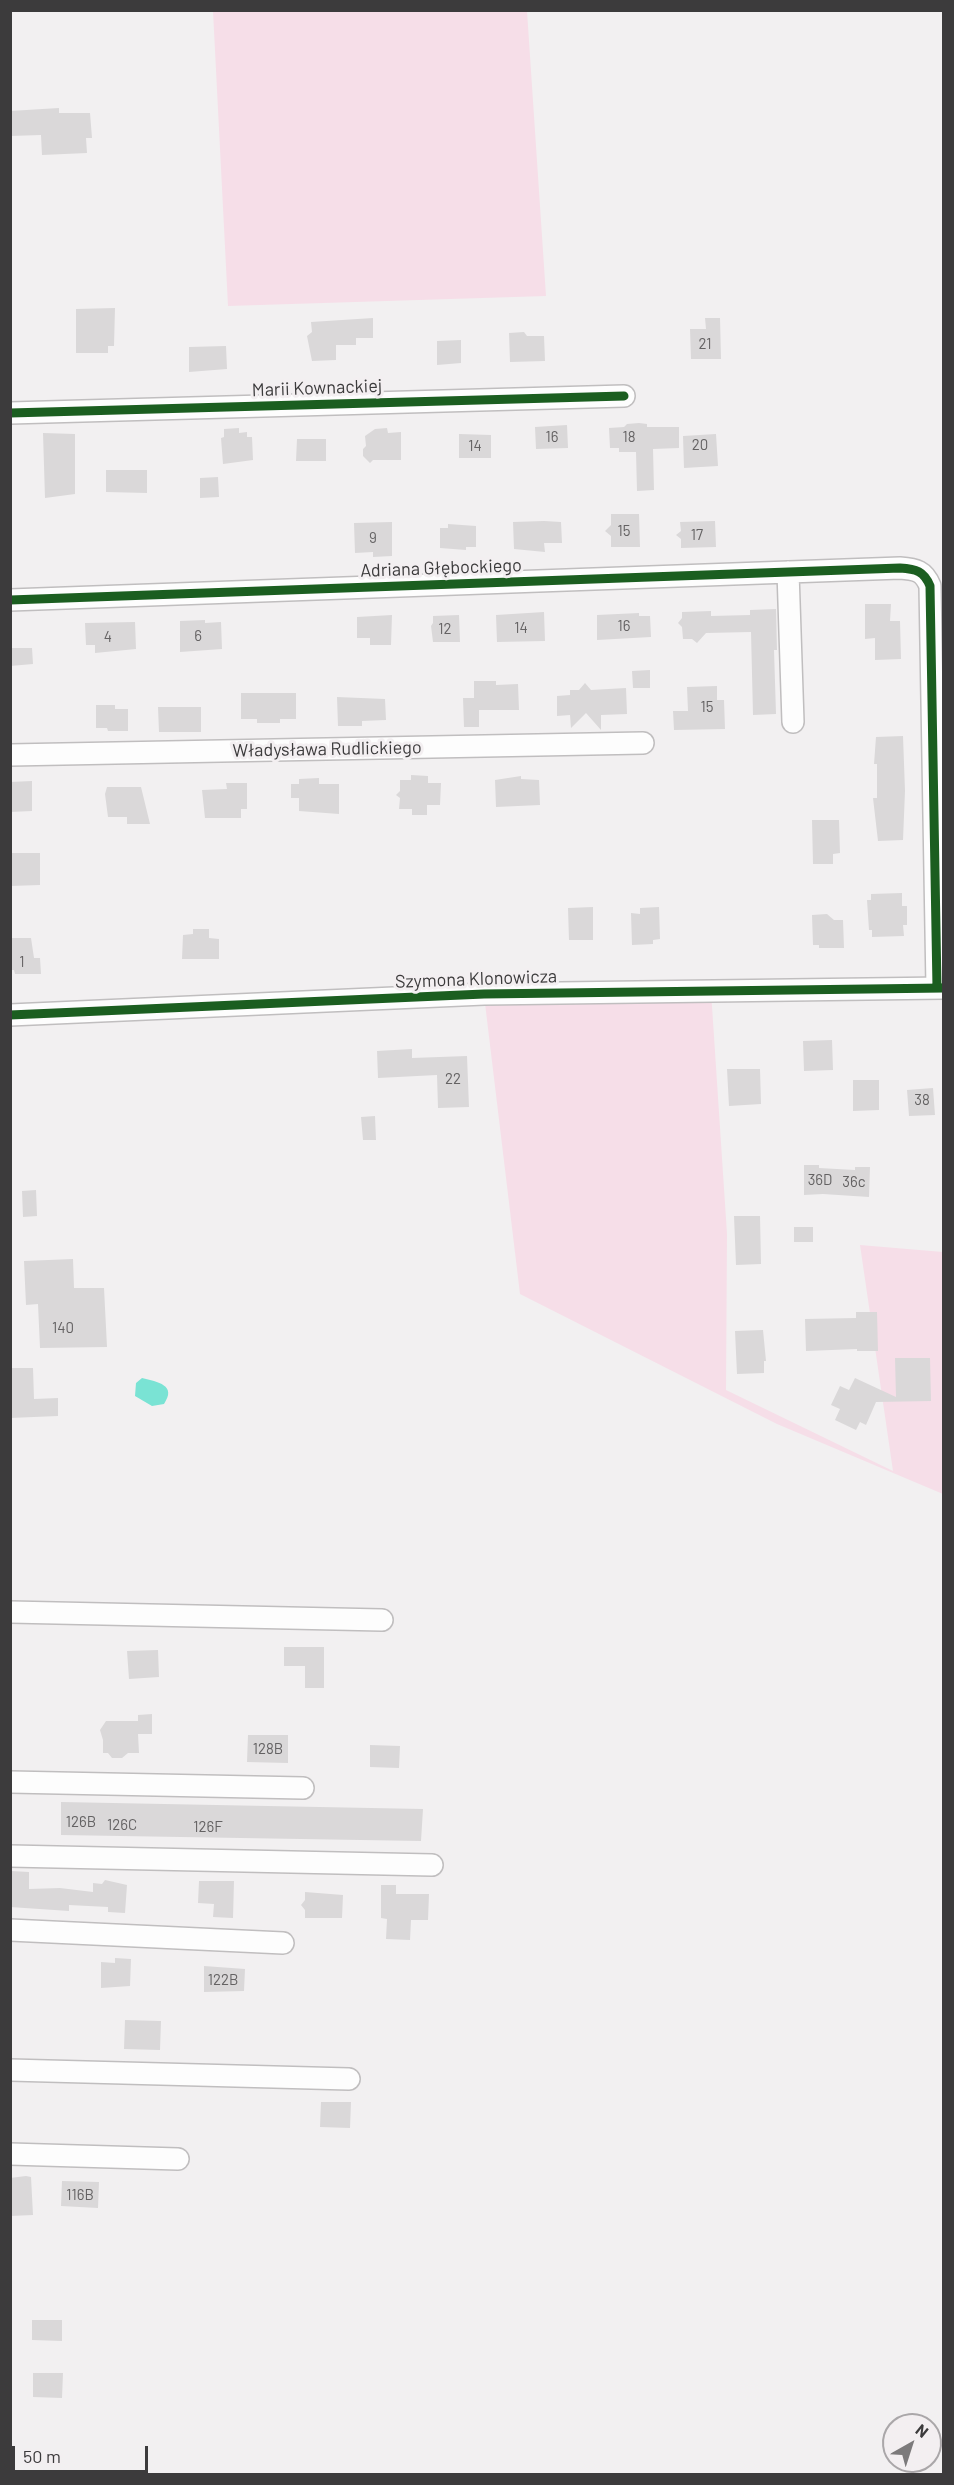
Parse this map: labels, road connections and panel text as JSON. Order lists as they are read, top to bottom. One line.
{"streets":{"street":["Marii Kownackiej","Adriana Głębockiego","Władysława Rudlickiego","Szymona Klonowicza"]},"crossings":[["Adriana Głębockiego","Szymona Klonowicza"]],"house_numbers":["21","16","18","20","14","15","17","9","16","14","12","6","4","15","1","22","38","36D","36c","140","128B","126B","126C","126F","122B","116B"],"scale_bar":"50 m","north":"top right"}
